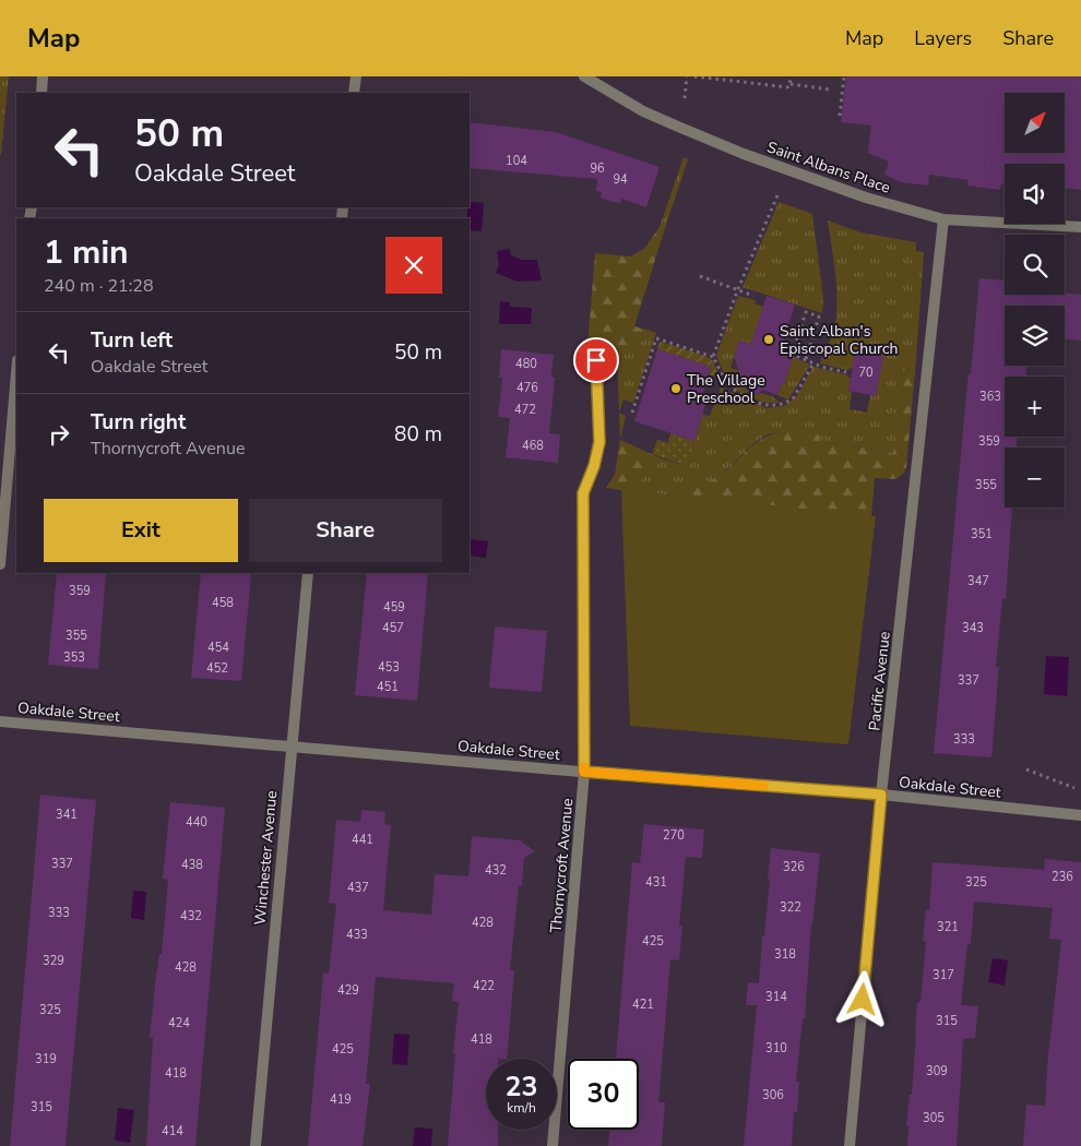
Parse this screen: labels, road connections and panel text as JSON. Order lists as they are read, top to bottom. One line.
{"streets":{"street":["Saint Albans Place","Pacific Avenue","Oakdale Street","Winchester Avenue","Thornycroft Avenue"]},"crossings":[["Saint Albans Place","Pacific Avenue"],["Pacific Avenue","Oakdale Street"],["Oakdale Street","Winchester Avenue"],["Oakdale Street","Thornycroft Avenue"]],"places":["Saint Alban's Episcopal Church","The Village Preschool"],"house_numbers":["104","96","94","480","70","476","363","472","359","468","355","351","347","359","458","459","457","343","355","454","353","453","452","337","451","333","341","440","270","441","337","438","326","432","236","431","325","437","322","333","432","428","321","433","425","318","329","428","317","422","429","314","421","325","315","424","418","310","425","319","309","418","306","419","315","305","414"],"north":"top right","page":{"header":"Map","nav":["Map","Layers","Share"],"map_buttons":["+","−"],"turn":["50 m","Oakdale Street"],"heading":["1 min","240 m · 21:28"],"list":[{"name":"Turn left","note":"Oakdale Street","value":"50 m"},{"name":"Turn right","note":"Thornycroft Avenue","value":"80 m"}],"buttons":["Exit","Share"],"speed":"23 km/h","limit":"30"}}
